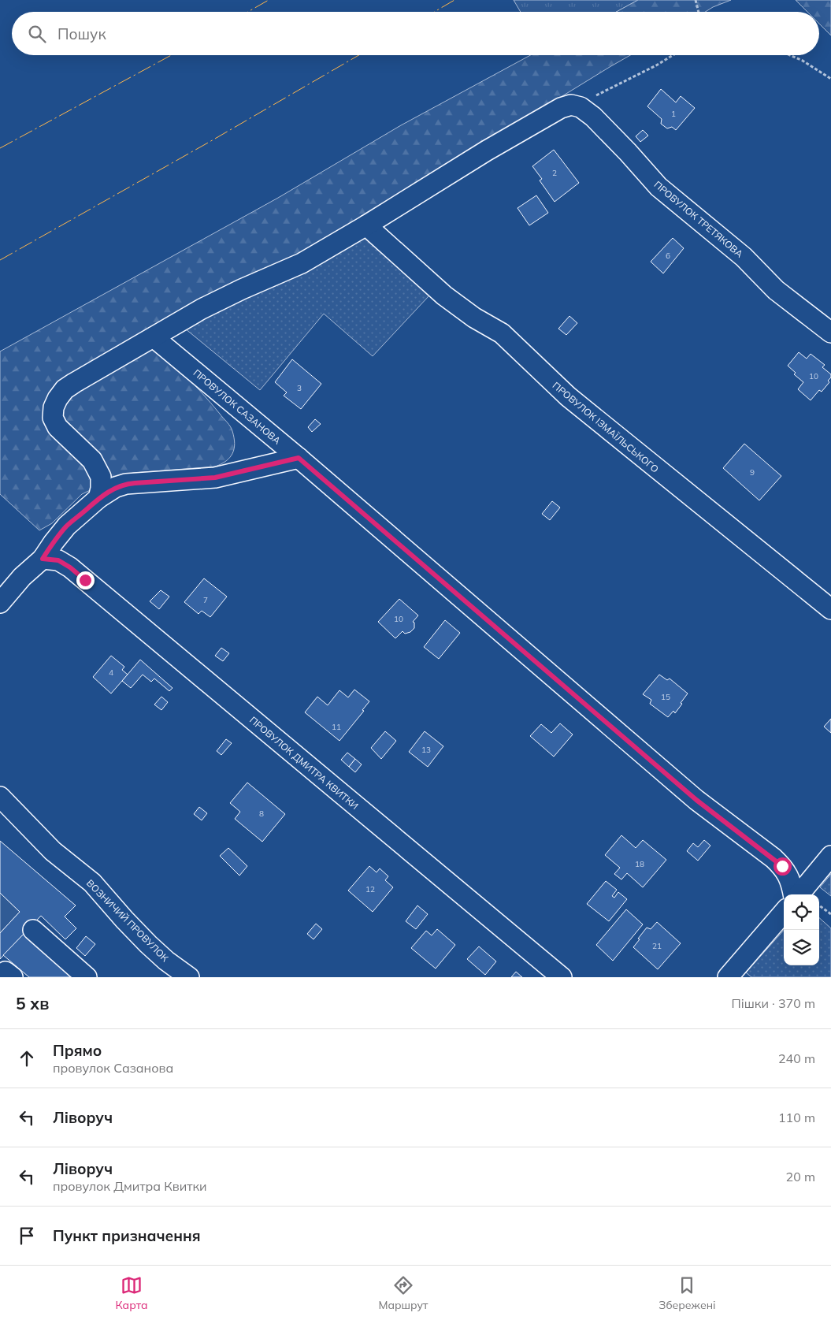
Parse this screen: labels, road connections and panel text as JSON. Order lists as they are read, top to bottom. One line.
{"streets":{"street":["ПРОВУЛОК ТРЕТЯКОВА","ПРОВУЛОК САЗАНОВА","ПРОВУЛОК ІЗМАЇЛЬСЬКОГО","ПРОВУЛОК ДМИТРА КВИТКИ","ВОЗНИЧИЙ ПРОВУЛОК"]},"house_numbers":["1","2","6","10","3","9","7","10","4","15","11","13","8","18","12","21"],"page":{"search":"Пошук","heading":["5 хв","Пішки · 370 m"],"list":[["Прямо","провулок Сазанова","240 m"],["Ліворуч","110 m"],["Ліворуч","провулок Дмитра Квитки","20 m"],"Пункт призначення"],"nav":["Карта","Маршрут","Збережені"]}}
